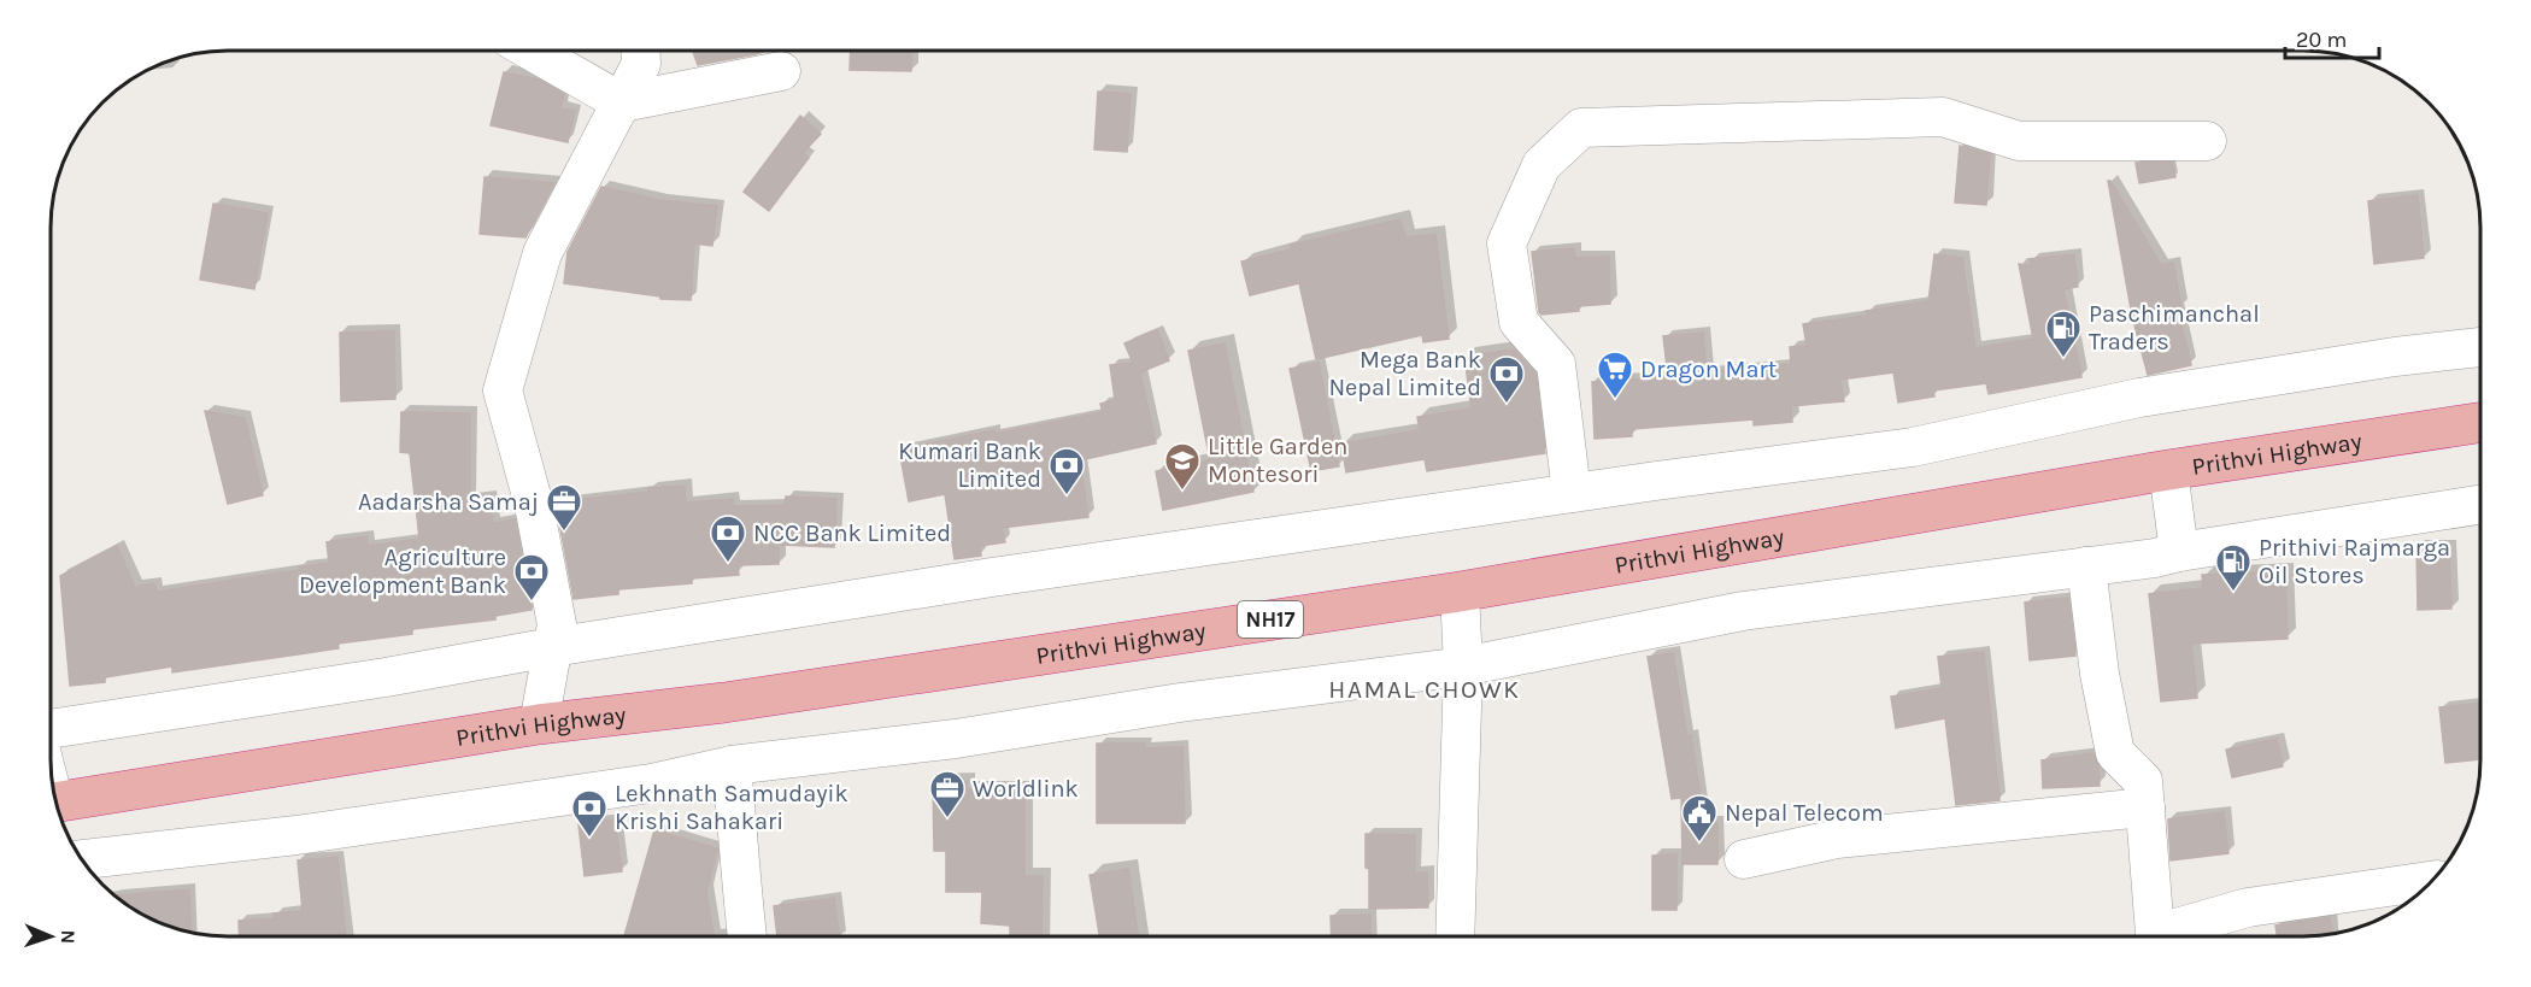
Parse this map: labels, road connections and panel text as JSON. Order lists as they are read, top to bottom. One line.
{"streets":{"highway":["Prithvi Highway","NH17"]},"districts":["HAMAL CHOWK"],"places":{"fuel station":["Paschimanchal Traders","Prithivi Rajmarga Oil Stores"],"supermarket":["Dragon Mart"],"bank":["Mega Bank Nepal Limited","Kumari Bank Limited","NCC Bank Limited","Agriculture Development Bank","Lekhnath Samudayik Krishi Sahakari"],"school or university":["Little Garden Montesori"],"office":["Aadarsha Samaj","Worldlink"],"public building":["Nepal Telecom"]},"scale_bar":"20 m","north":"right"}
